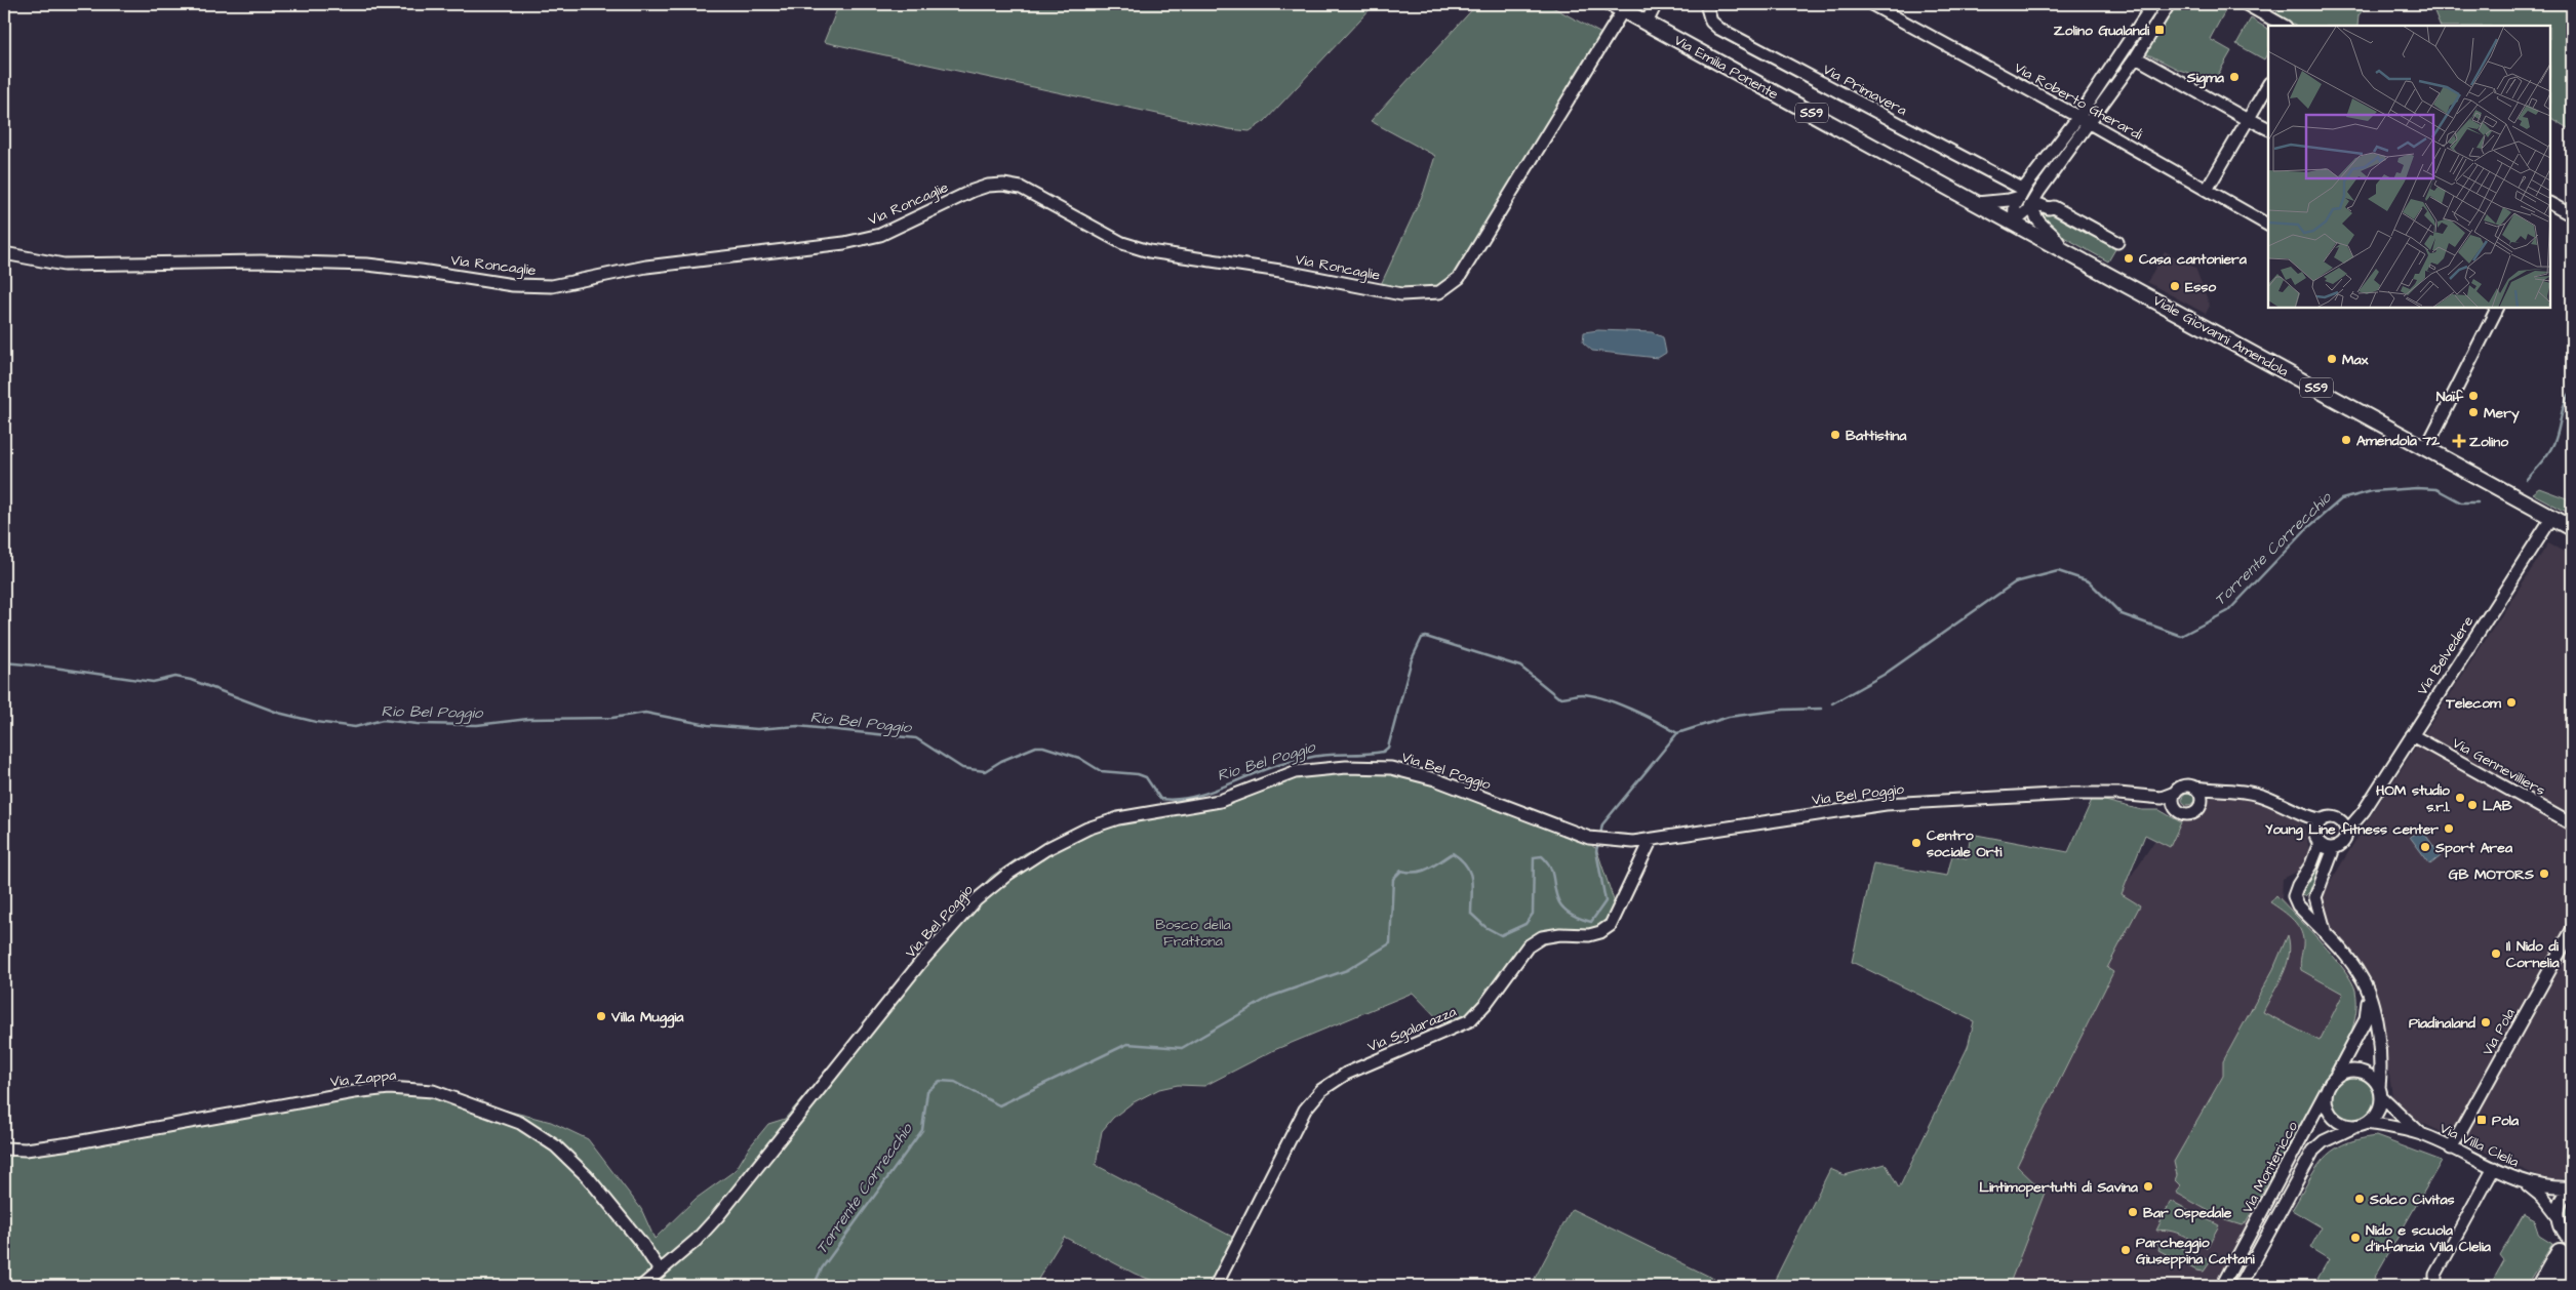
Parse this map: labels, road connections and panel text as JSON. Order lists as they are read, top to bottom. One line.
{"streets":{"main road":["Via Emilia Ponente","SS9","Viale Giovanni Amendola"],"street":["Via Primavera","Via Roberto Gherardi","Via Roncaglie","Via Belvedere","Via Gennevilliers","Via Bel Poggio","Via Sgalarazza","Via Pola","Via Zappa","Via Villa Clelia","Via Montericco"]},"crossings":[["Via Emilia Ponente","Via Roncaglie"],["Via Emilia Ponente","Viale Giovanni Amendola"],["Viale Giovanni Amendola","Via Belvedere"],["Via Belvedere","Via Gennevilliers"],["Via Belvedere","Via Bel Poggio"],["Via Bel Poggio","Via Sgalarazza"],["Via Bel Poggio","Via Zappa"],["Via Pola","Via Villa Clelia"],["Via Villa Clelia","Via Montericco"]],"water":["Torrente Correcchio","Rio Bel Poggio"],"parks":["Bosco della Frattona"],"places":{"transit":["Zolino Gualandi","Pola"],"other":["Sigma","Casa cantoniera","Esso","Max","Naïf","Mery","Battistina","Amendola 72","Telecom","HOM studio s.r.l.","LAB","Young Line fitness center","Centro sociale Orti","Sport Area","GB MOTORS","Il Nido di Cornelia","Villa Muggia","Piadinaland","Lintimopertutti di Savina","Solco Civitas","Bar Ospedale","Nido e scuola d'infanzia Villa Clelia","Parcheggio Giuseppina Cattani"],"health":["Zolino"]}}
